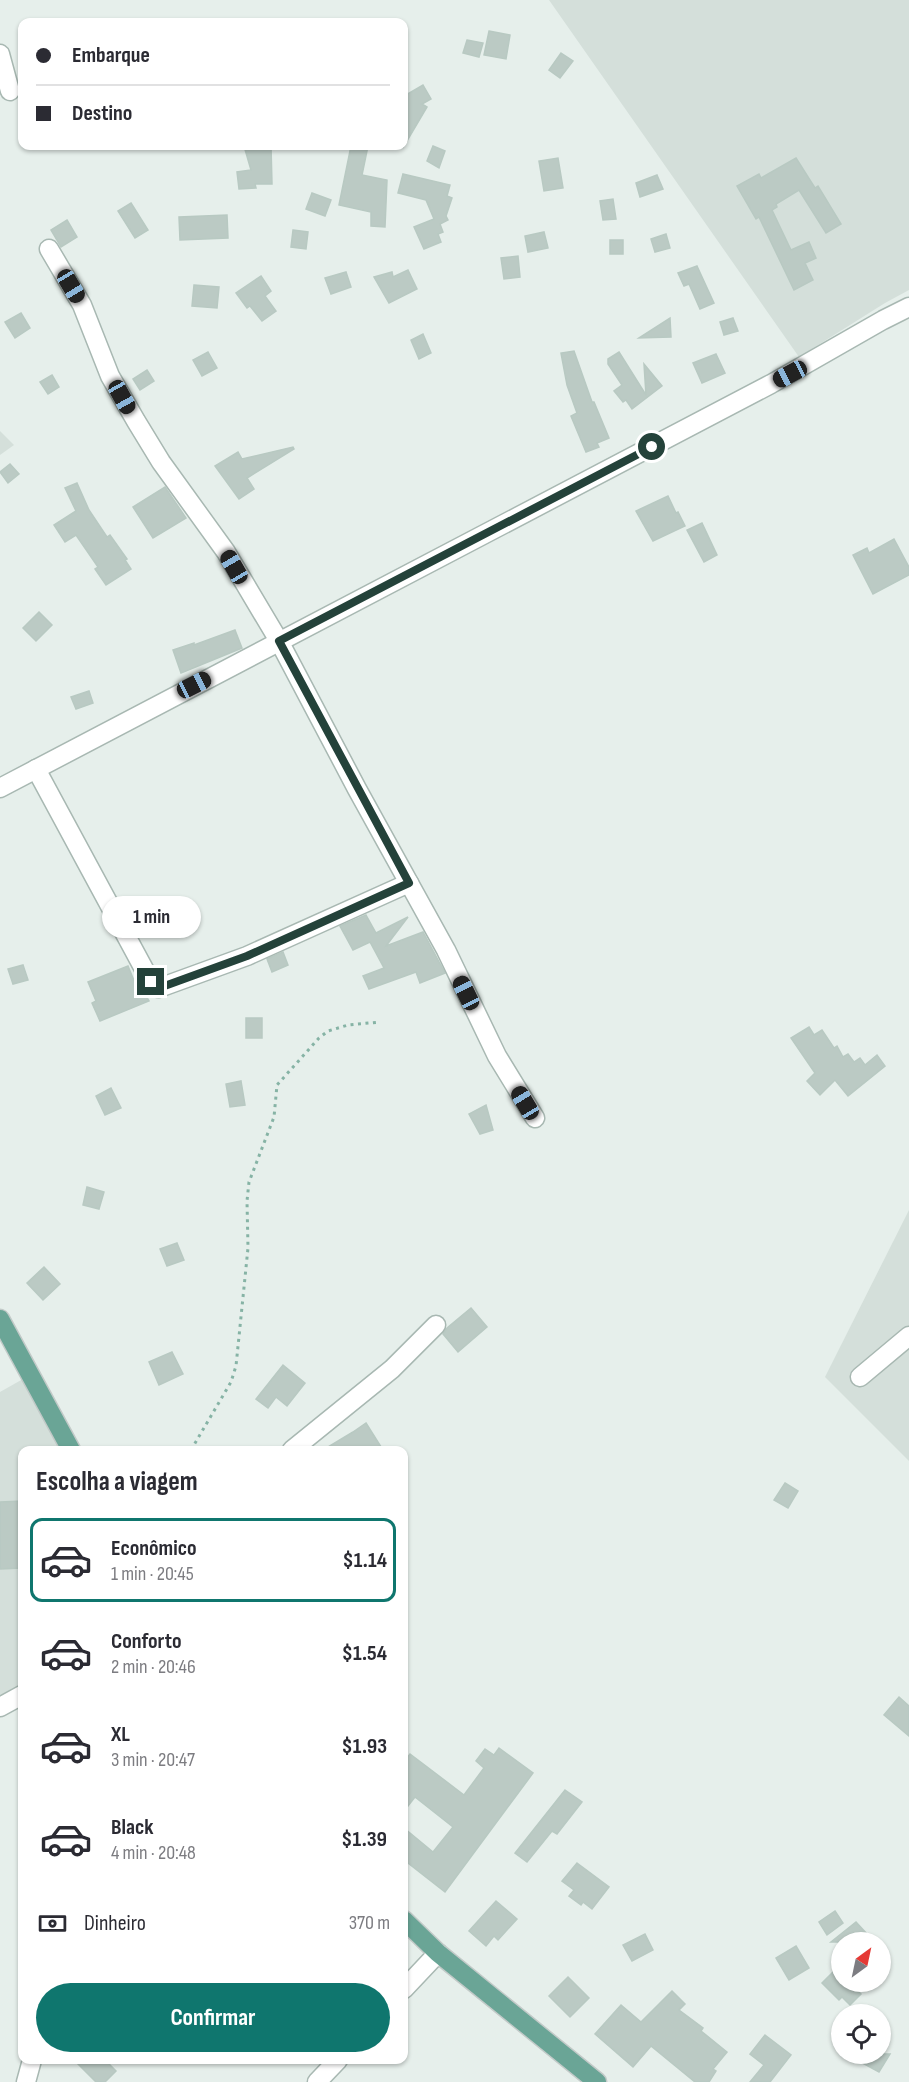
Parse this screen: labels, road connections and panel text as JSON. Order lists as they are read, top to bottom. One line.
{"north":"top right","page":{"banner":["Embarque","Destino"],"bubble":"1 min","heading":"Escolha a viagem","list":[{"name":"Econômico","note":"1 min · 20:45","value":"$1.14"},{"name":"Conforto","note":"2 min · 20:46","value":"$1.54"},{"name":"XL","note":"3 min · 20:47","value":"$1.93"},{"name":"Black","note":"4 min · 20:48","value":"$1.39"}],"pay":["Dinheiro","370 m"],"buttons":"Confirmar"}}
